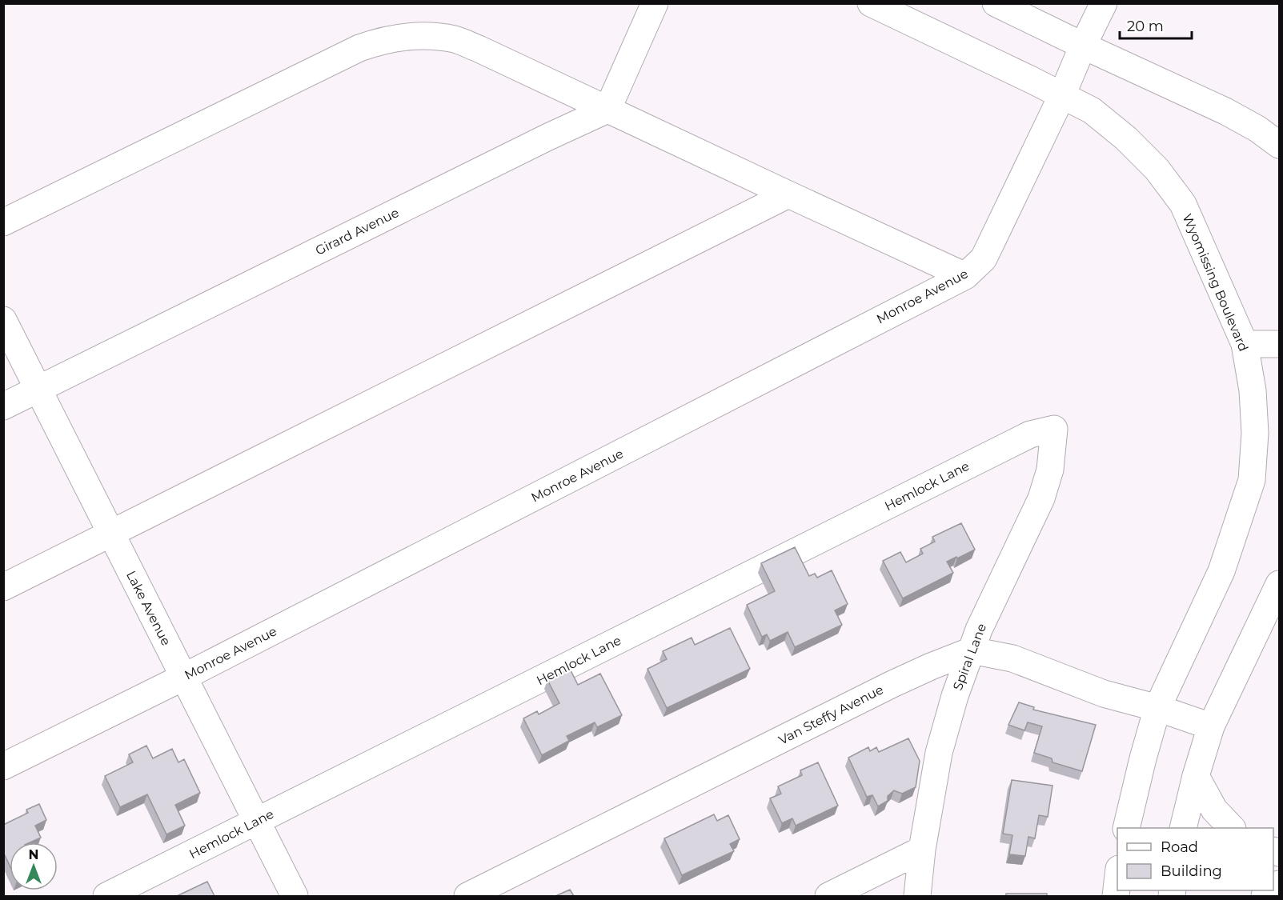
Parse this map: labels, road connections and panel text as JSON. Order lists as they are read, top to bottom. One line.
{"streets":{"street":["Girard Avenue","Wyomissing Boulevard","Monroe Avenue","Hemlock Lane","Lake Avenue","Spiral Lane","Van Steffy Avenue"]},"crossings":[["Girard Avenue","Lake Avenue"],["Wyomissing Boulevard","Monroe Avenue"],["Monroe Avenue","Lake Avenue"],["Hemlock Lane","Lake Avenue"],["Hemlock Lane","Spiral Lane"],["Spiral Lane","Van Steffy Avenue"]],"legend":["Road","Building"],"scale_bar":"20 m","north":"top"}
